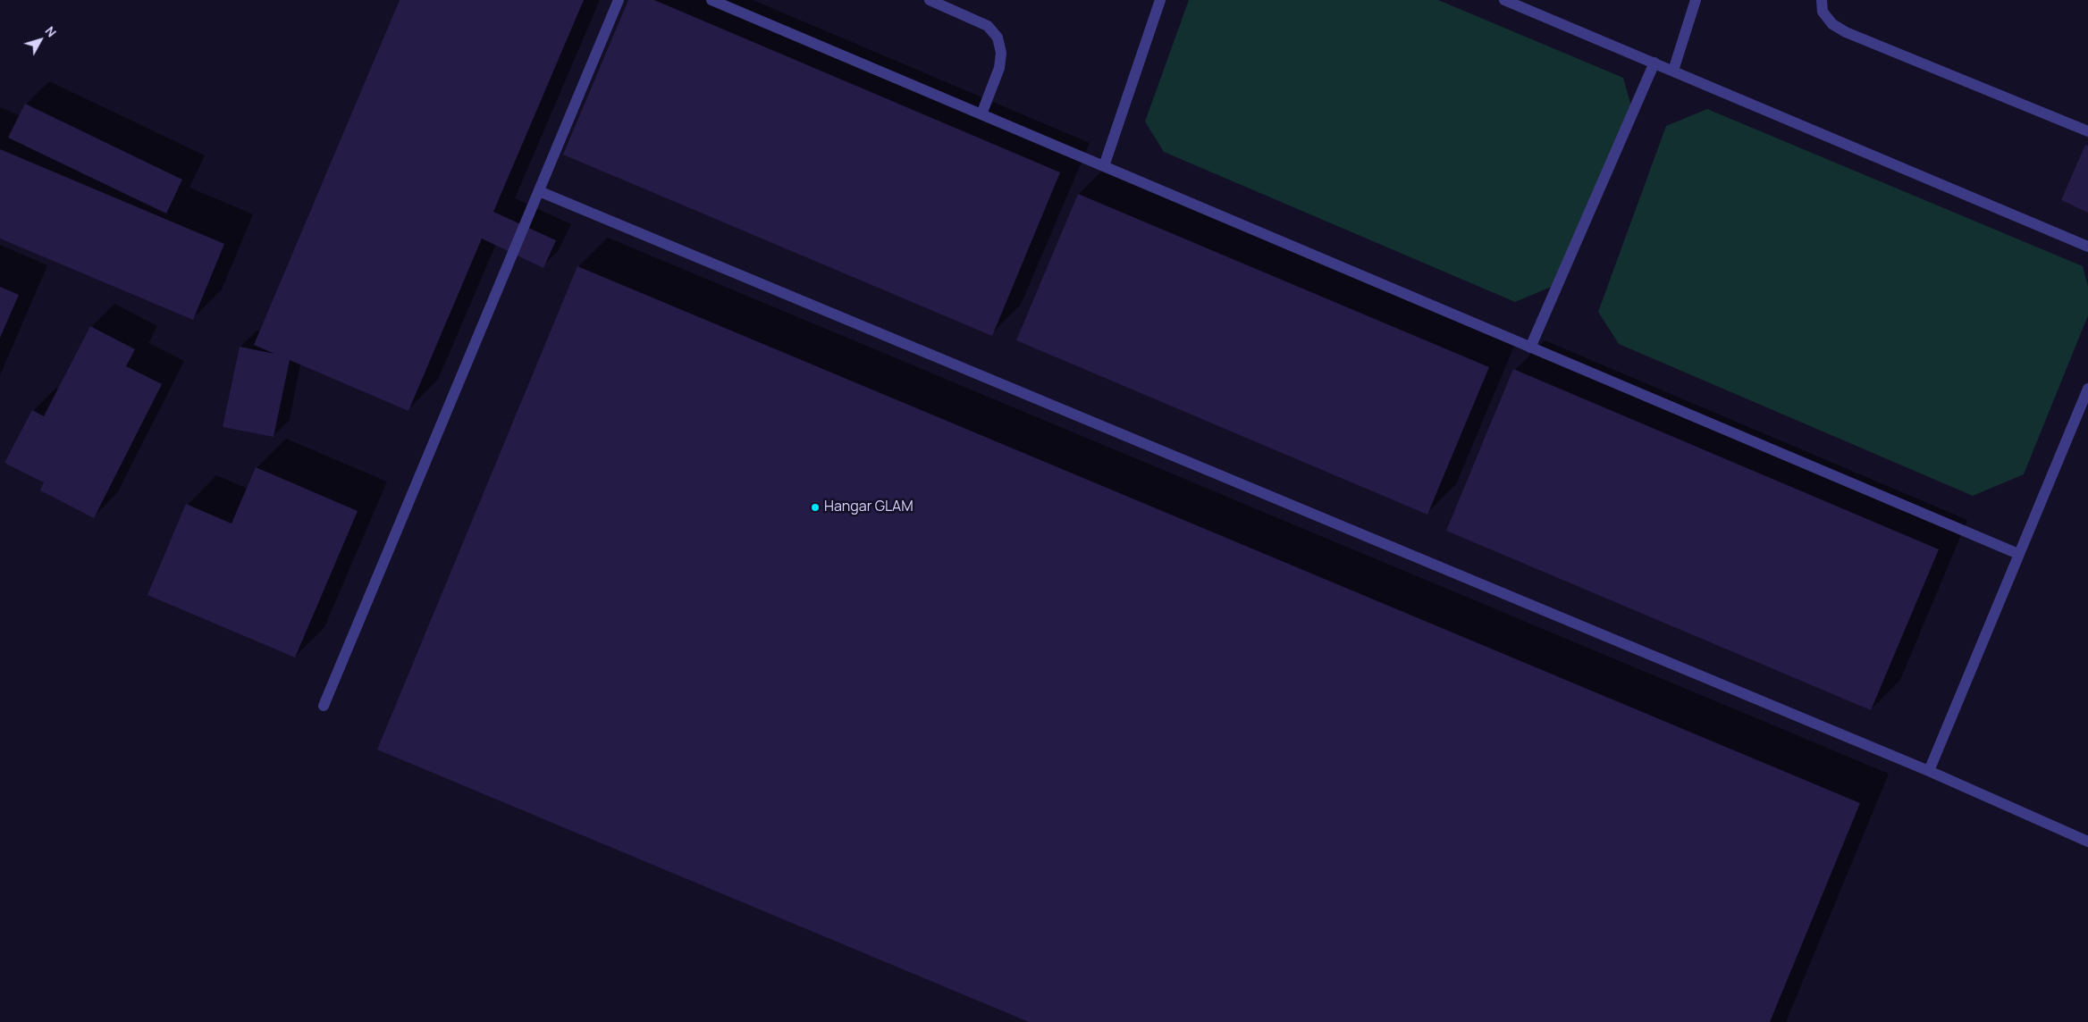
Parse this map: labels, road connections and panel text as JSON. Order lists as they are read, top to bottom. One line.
{"places":["Hangar GLAM"],"north":"top right"}
